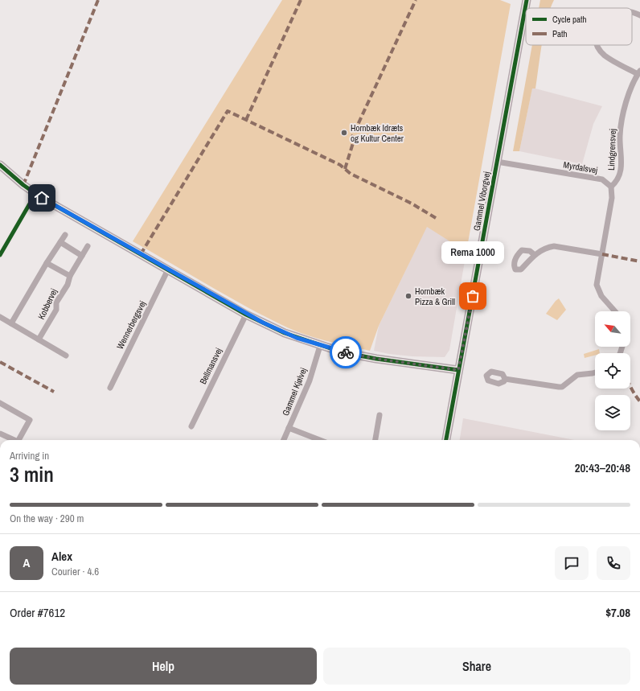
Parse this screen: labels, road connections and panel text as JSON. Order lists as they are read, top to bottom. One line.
{"streets":{"street":["Lindgrensvej","Myrdalsvej","Gammel Viborgvej","Kobbervej","Wennerbergsvej","Bellmansvej","Gammel Kjølvej"]},"crossings":[["Lindgrensvej","Myrdalsvej"],["Myrdalsvej","Gammel Viborgvej"]],"places":["Hornbæk Idræts og Kultur Center","Hornbæk Pizza & Grill","Rema 1000"],"legend":["Cycle path","Path"],"north":"top left","page":{"bubble":"Rema 1000","heading":["3 min","Arriving in","20:43–20:48"],"panel":["Alex","Courier · 4.6","Order #7612","$7.08"],"bar":"On the way · 290 m","round":"A","buttons":["Help","Share"]}}
